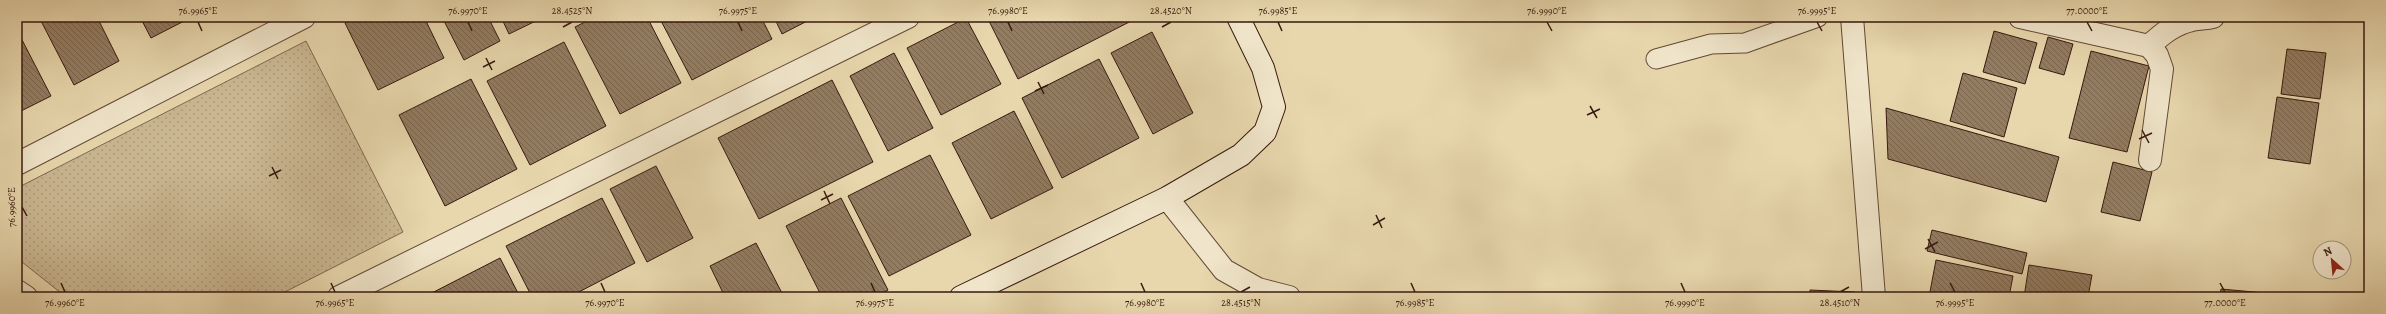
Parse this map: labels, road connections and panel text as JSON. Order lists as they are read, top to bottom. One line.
{"north":"top left","coordinates":["76.9965°E","76.9970°E","28.4525°N","76.9975°E","76.9980°E","28.4520°N","76.9985°E","76.9990°E","76.9995°E","77.0000°E","76.9960°E","28.4515°N","28.4510°N"]}
